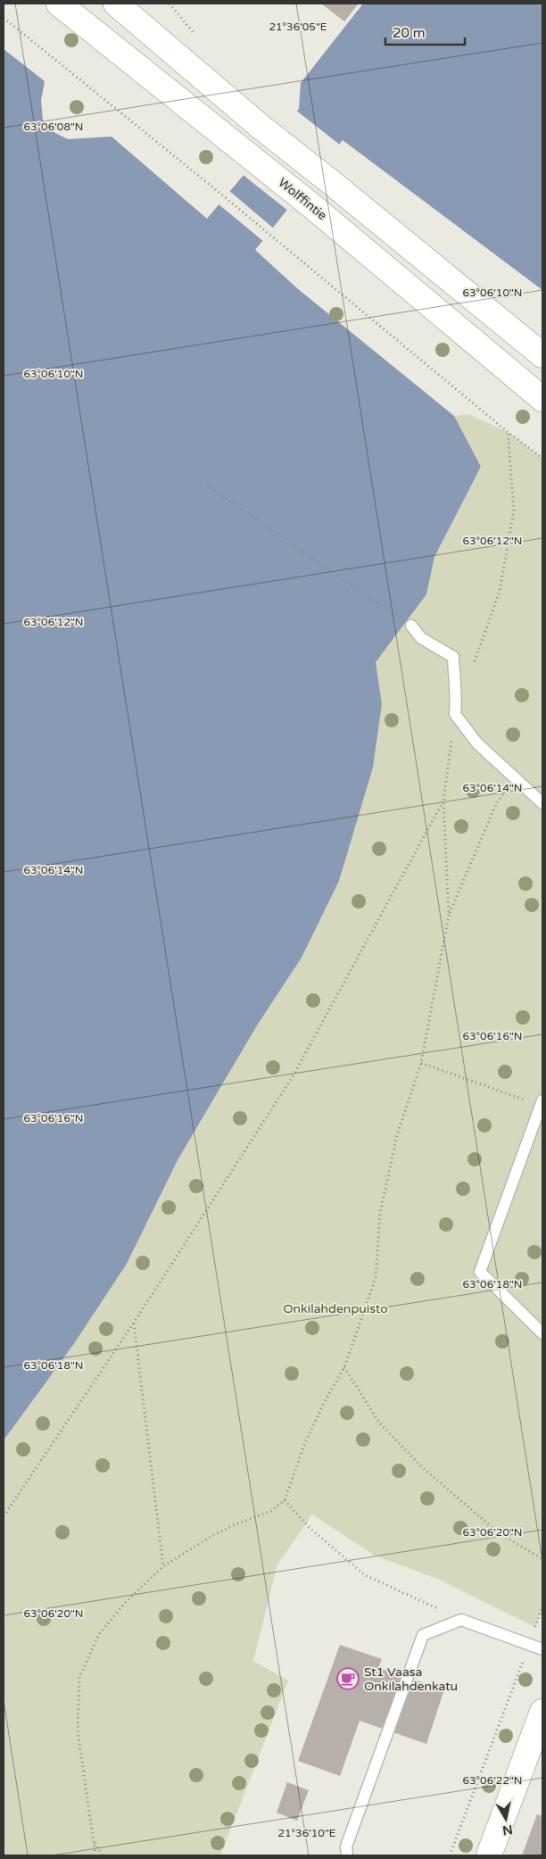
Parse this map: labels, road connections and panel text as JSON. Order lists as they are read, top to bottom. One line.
{"streets":{"main road":["Wolffintie"]},"parks":["Onkilahdenpuisto"],"places":{"cafe":["St1 Vaasa Onkilahdenkatu"]},"scale_bar":"20 m","north":"bottom","coordinates":["21°36'05\"E","63°06'08\"N","63°06'10\"N","63°06'12\"N","63°06'14\"N","63°06'16\"N","63°06'18\"N","63°06'20\"N","63°06'22\"N","21°36'10\"E"]}
